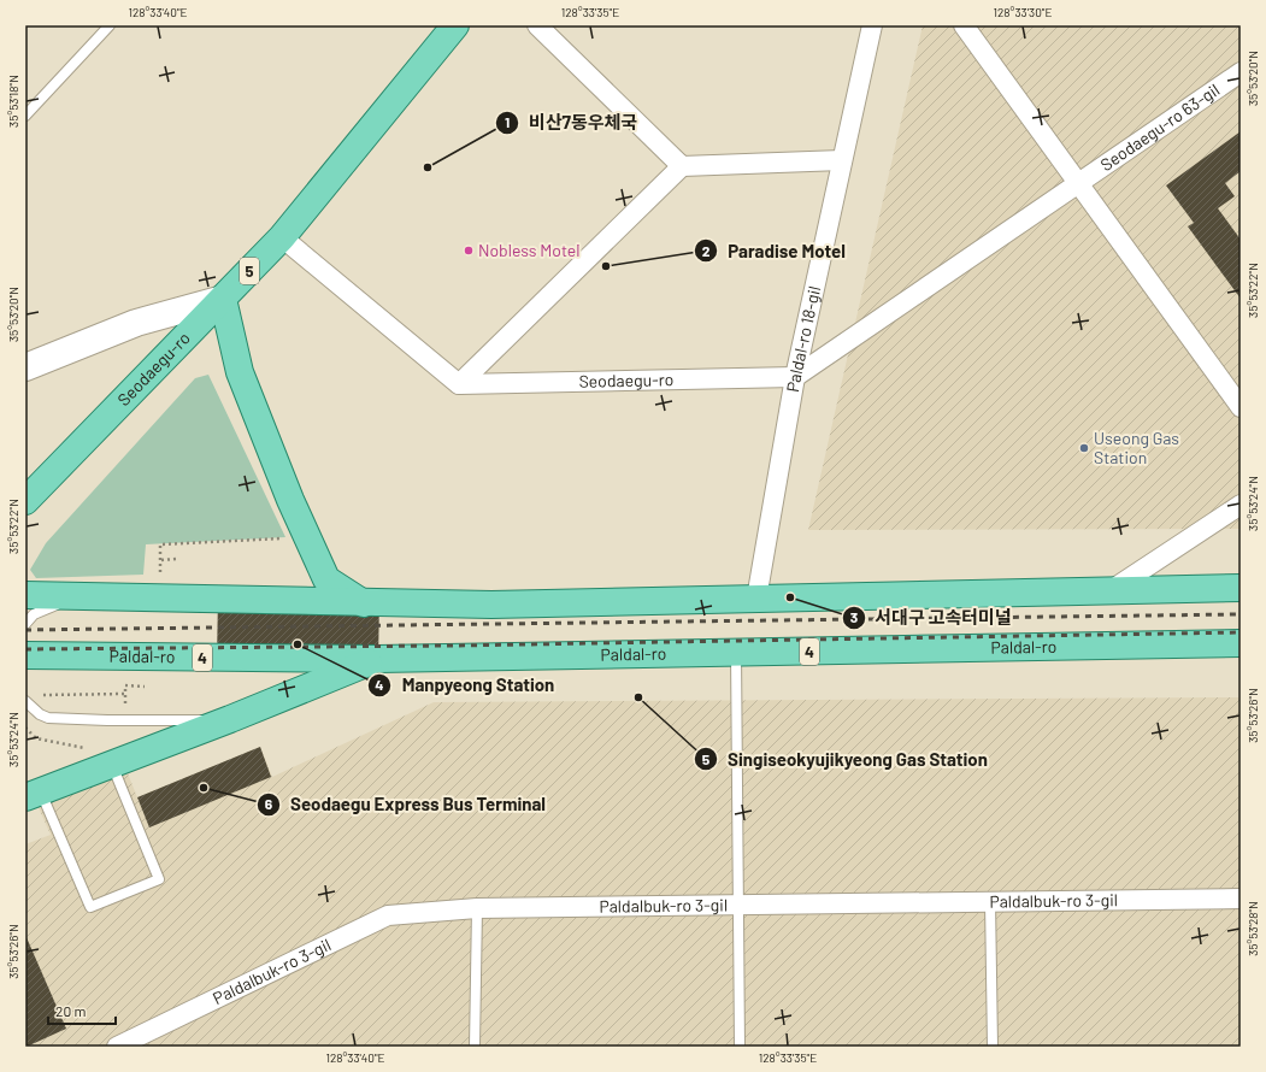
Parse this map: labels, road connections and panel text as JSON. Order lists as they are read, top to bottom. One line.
{"streets":{"main road":["5","Seodaegu-ro","Paldal-ro","4"],"street":["Seodaegu-ro 63-gil","Paldal-ro 18-gil","Paldalbuk-ro 3-gil"]},"crossings":[["Seodaegu-ro 63-gil","Paldal-ro 18-gil"],["Seodaegu-ro 63-gil","Seodaegu-ro"],["Paldal-ro 18-gil","Seodaegu-ro"]],"places":["비산7동우체국","Nobless Motel","Paradise Motel","Useong Gas Station","서대구 고속터미널","Manpyeong Station","Singiseokyujikyeong Gas Station","Seodaegu Express Bus Terminal"],"scale_bar":"20 m","coordinates":["128°33'40\"E","128°33'35\"E","128°33'30\"E","35°53'20\"N","35°53'18\"N","35°53'22\"N","35°53'24\"N","35°53'26\"N","35°53'28\"N"]}
